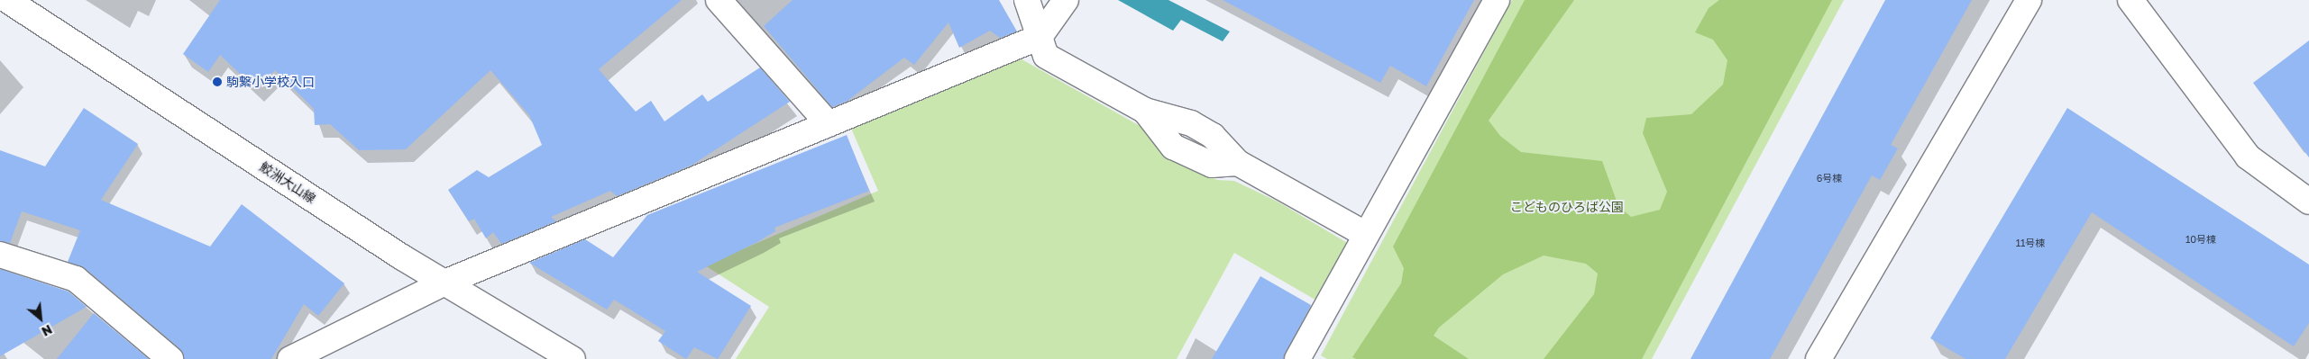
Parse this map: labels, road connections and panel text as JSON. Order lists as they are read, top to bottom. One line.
{"streets":{"street":["鮫洲大山線"]},"parks":["こどものひろば公園"],"places":["駒繋小学校入口"],"house_numbers":["6号棟","10号棟","11号棟"],"north":"bottom right"}
